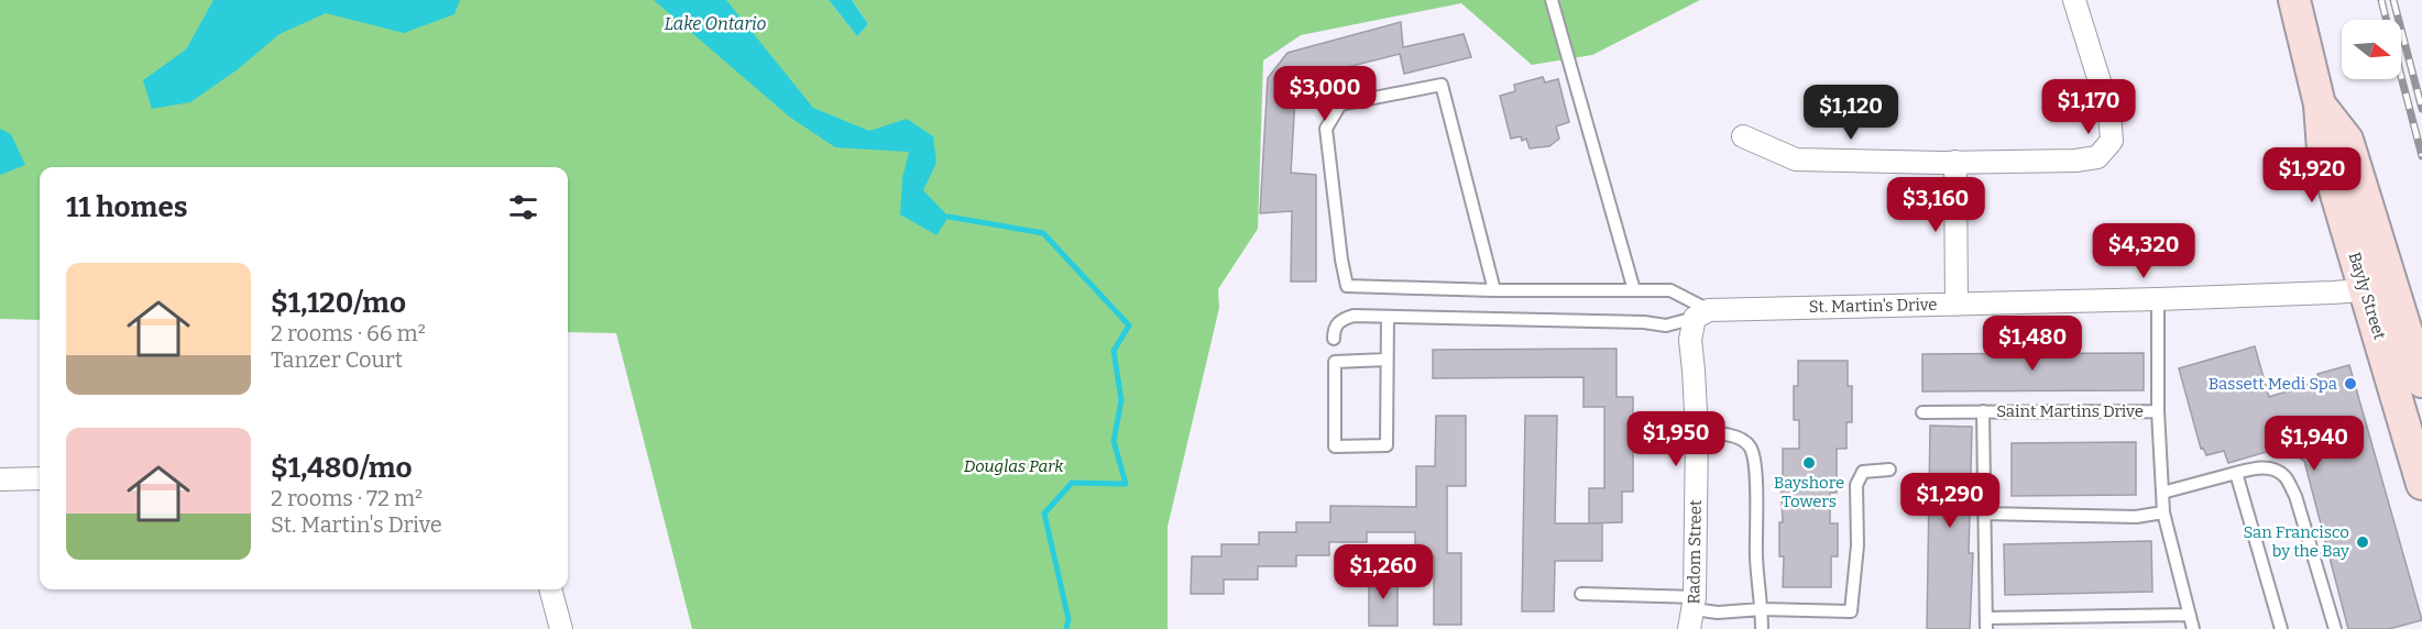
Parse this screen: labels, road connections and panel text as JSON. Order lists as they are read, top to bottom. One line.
{"streets":{"main road":["Bayly Street"],"street":["St. Martin's Drive","Radom Street"],"lane":["Saint Martins Drive"]},"crossings":[["Bayly Street","St. Martin's Drive"],["St. Martin's Drive","Saint Martins Drive"],["St. Martin's Drive","Radom Street"]],"water":["Lake Ontario"],"parks":["Douglas Park"],"places":["Bassett Medi Spa","Bayshore Towers","San Francisco by the Bay"],"north":"right","page":{"price":["$3,000","$1,170","$1,120","$1,920","$3,160","$4,320","$1,480","$1,950","$1,940","$1,290","$1,260"],"heading":"11 homes","list":[{"name":"$1,120/mo","note":"2 rooms · 66 m² · Tanzer Court"},{"name":"$1,480/mo","note":"2 rooms · 72 m² · St. Martin's Drive"}]}}
